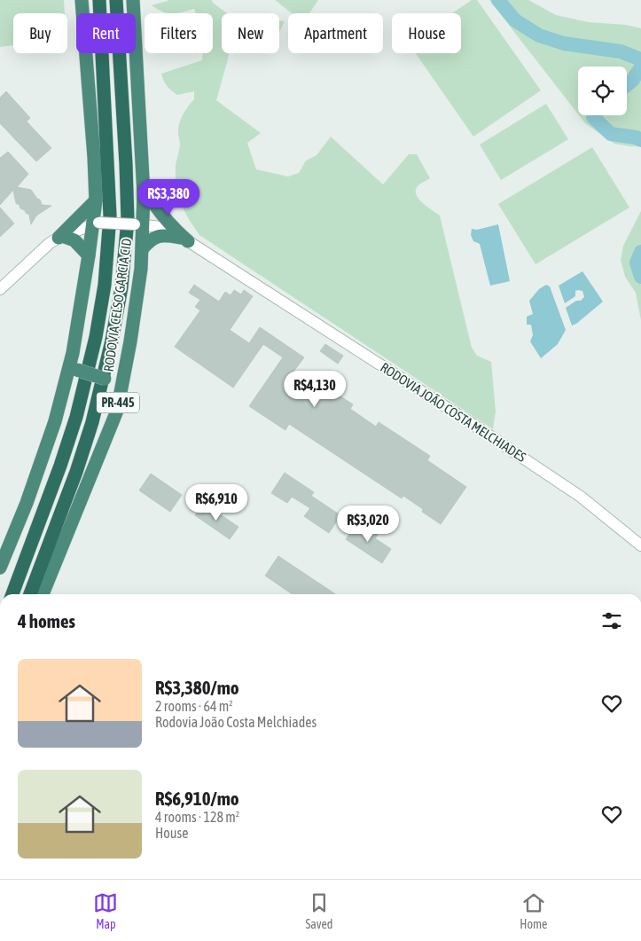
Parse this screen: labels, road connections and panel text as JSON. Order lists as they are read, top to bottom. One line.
{"streets":{"highway":["RODOVIA CELSO GARCIA CID","PR-445"],"street":["RODOVIA JOÃO COSTA MELCHIADES"]},"crossings":[["RODOVIA CELSO GARCIA CID","RODOVIA JOÃO COSTA MELCHIADES"]],"page":{"chip":["Buy","Rent","Filters","New","Apartment","House"],"price":["R$3,380","R$4,130","R$6,910","R$3,020"],"heading":"4 homes","list":[{"name":"R$3,380/mo","note":"2 rooms · 64 m² · Rodovia João Costa Melchiades"},{"name":"R$6,910/mo","note":"4 rooms · 128 m² · House"}],"tabs":["Map","Saved","Home"]}}
